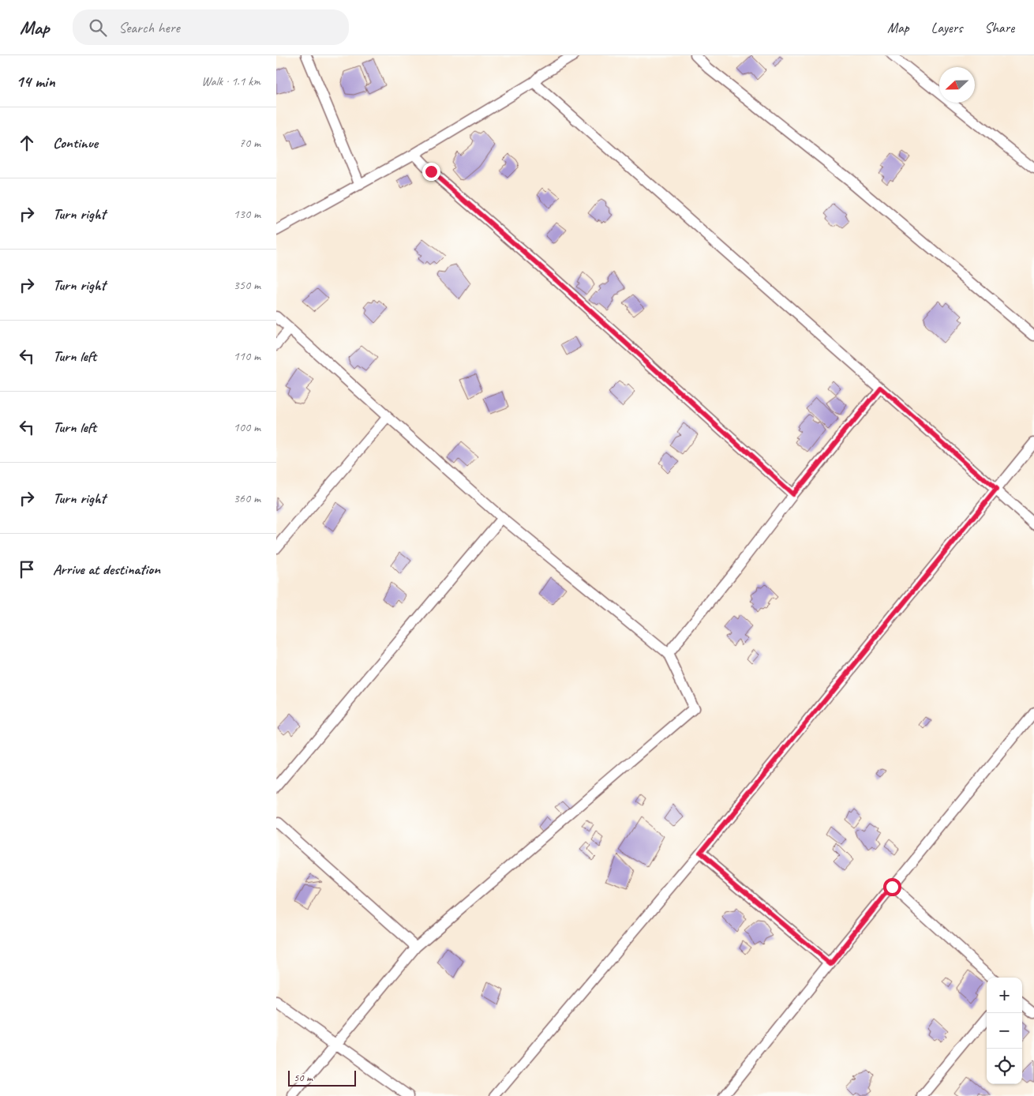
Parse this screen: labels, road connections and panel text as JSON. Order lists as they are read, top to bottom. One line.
{"scale_bar":"50 m","north":"left","page":{"header":"Map","search":"Search here","nav":["Map","Layers","Share"],"heading":["14 min","Walk · 1.1 km"],"list":[["Continue","70 m"],["Turn right","130 m"],["Turn right","350 m"],["Turn left","110 m"],["Turn left","100 m"],["Turn right","360 m"],"Arrive at destination"],"map_buttons":["+","−"],"scale":"50 m"}}
